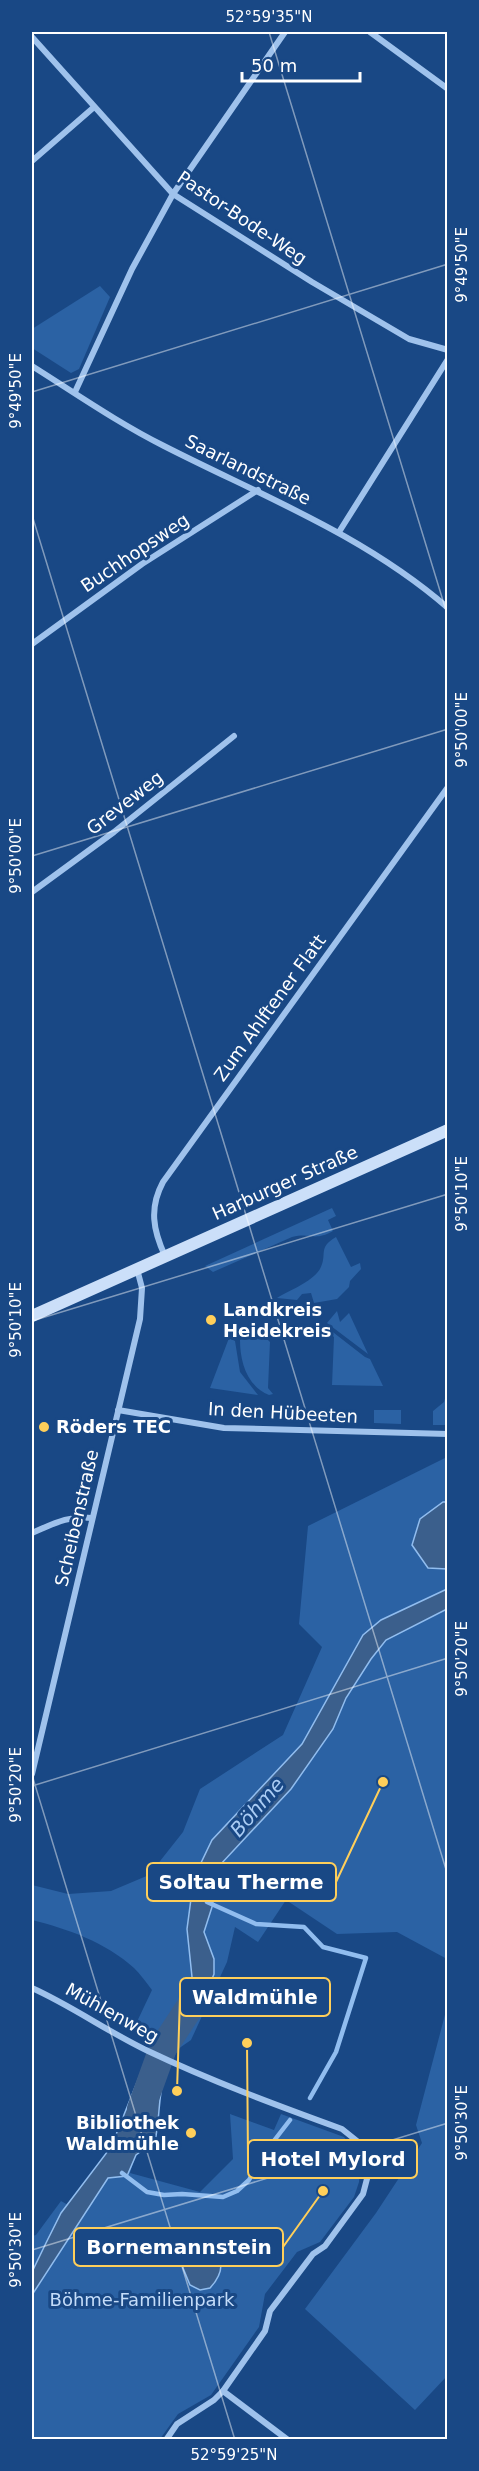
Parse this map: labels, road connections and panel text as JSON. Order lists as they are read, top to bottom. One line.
{"streets":{"main road":["Harburger Straße"],"street":["Pastor-Bode-Weg","Saarlandstraße","Buchhopsweg","Greveweg","Zum Ahlftener Flatt","In den Hübeeten","Scheibenstraße","Mühlenweg"]},"crossings":[["Saarlandstraße","Buchhopsweg"],["Zum Ahlftener Flatt","Harburger Straße"],["Harburger Straße","Scheibenstraße"],["In den Hübeeten","Scheibenstraße"]],"water":["Böhme"],"parks":["Böhme-Familienpark"],"places":["Landkreis Heidekreis","Röders TEC","Soltau Therme","Hotel Mylord","Waldmühle","Bibliothek Waldmühle","Bornemannstein"],"scale_bar":"50 m","coordinates":["52°59'35\"N","9°49'50\"E","9°50'00\"E","9°50'10\"E","9°50'20\"E","9°50'30\"E","52°59'25\"N"]}
